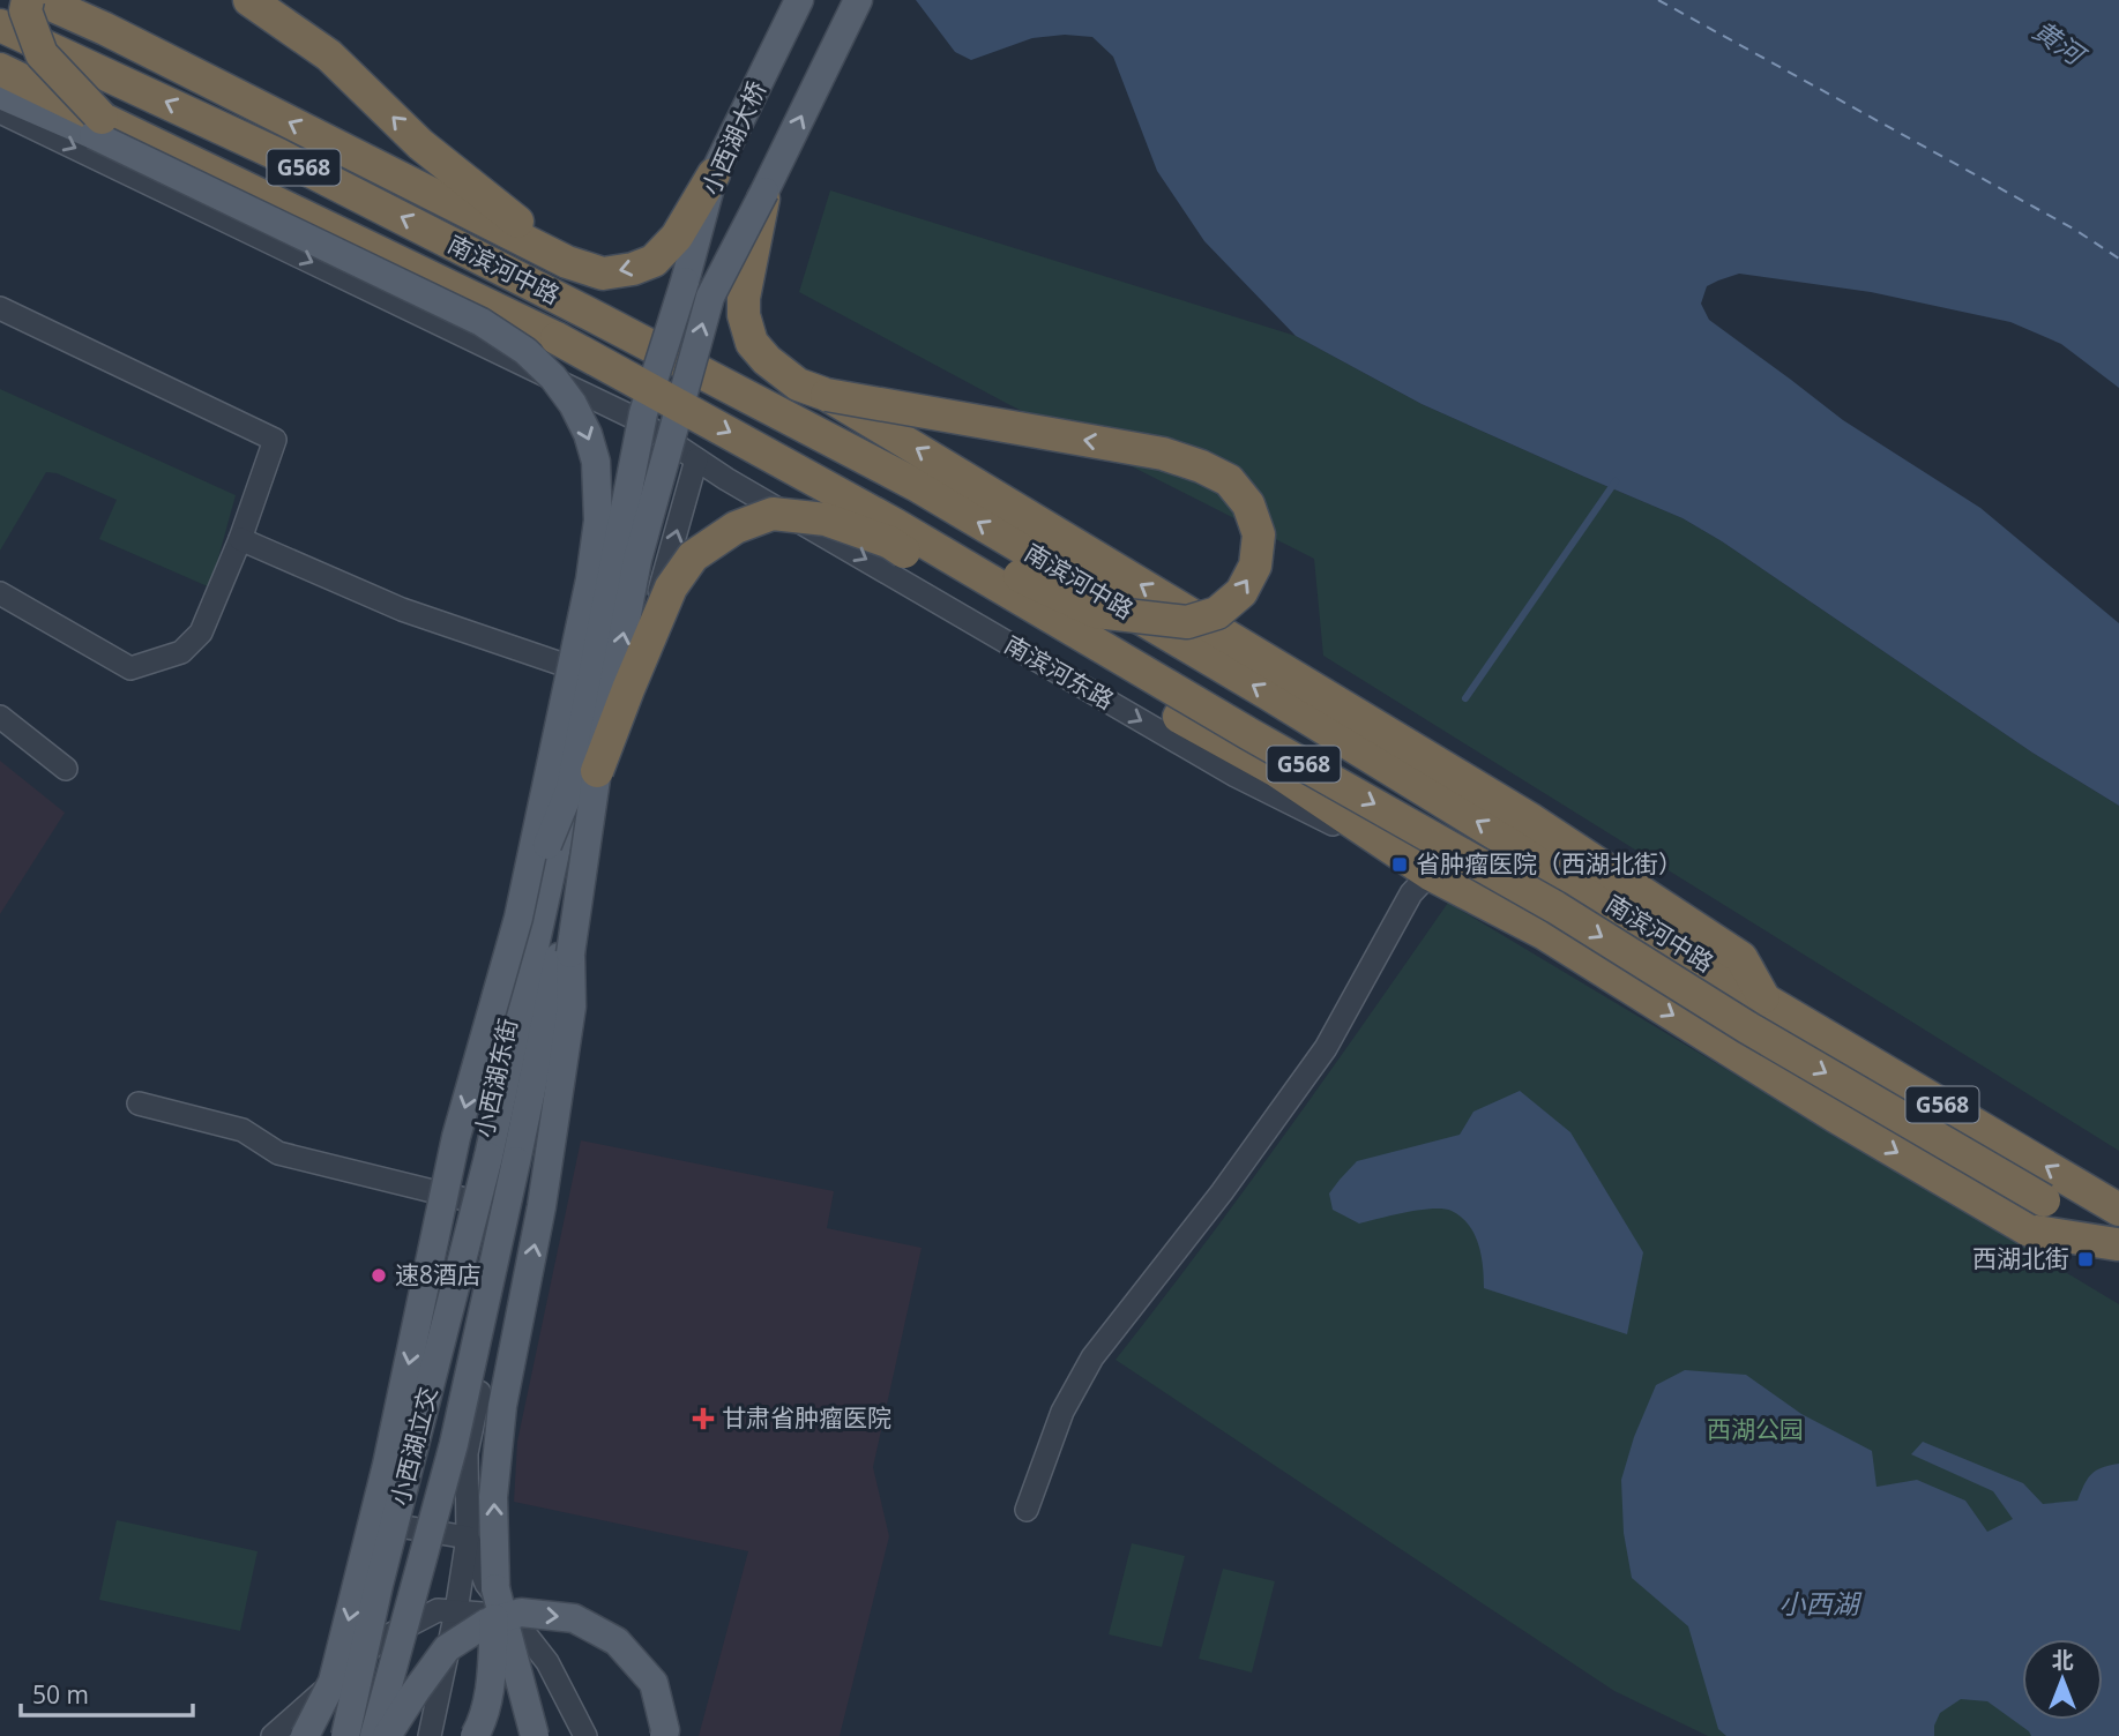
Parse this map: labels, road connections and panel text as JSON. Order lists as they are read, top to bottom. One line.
{"streets":{"highway":["G568","南滨河中路"],"main road":["小西湖大桥","小西湖立交"],"street":["南滨河东路","小西湖东街"]},"crossings":[["小西湖大桥","小西湖立交"],["南滨河东路","小西湖东街"]],"one_way":["南滨河东路"],"water":["黄河","小西湖"],"parks":["西湖公园"],"places":{"transit":["省肿瘤医院（西湖北街）","西湖北街"],"other":["速8酒店"],"health":["甘肃省肿瘤医院"]},"scale_bar":"50 m","north":"top"}
